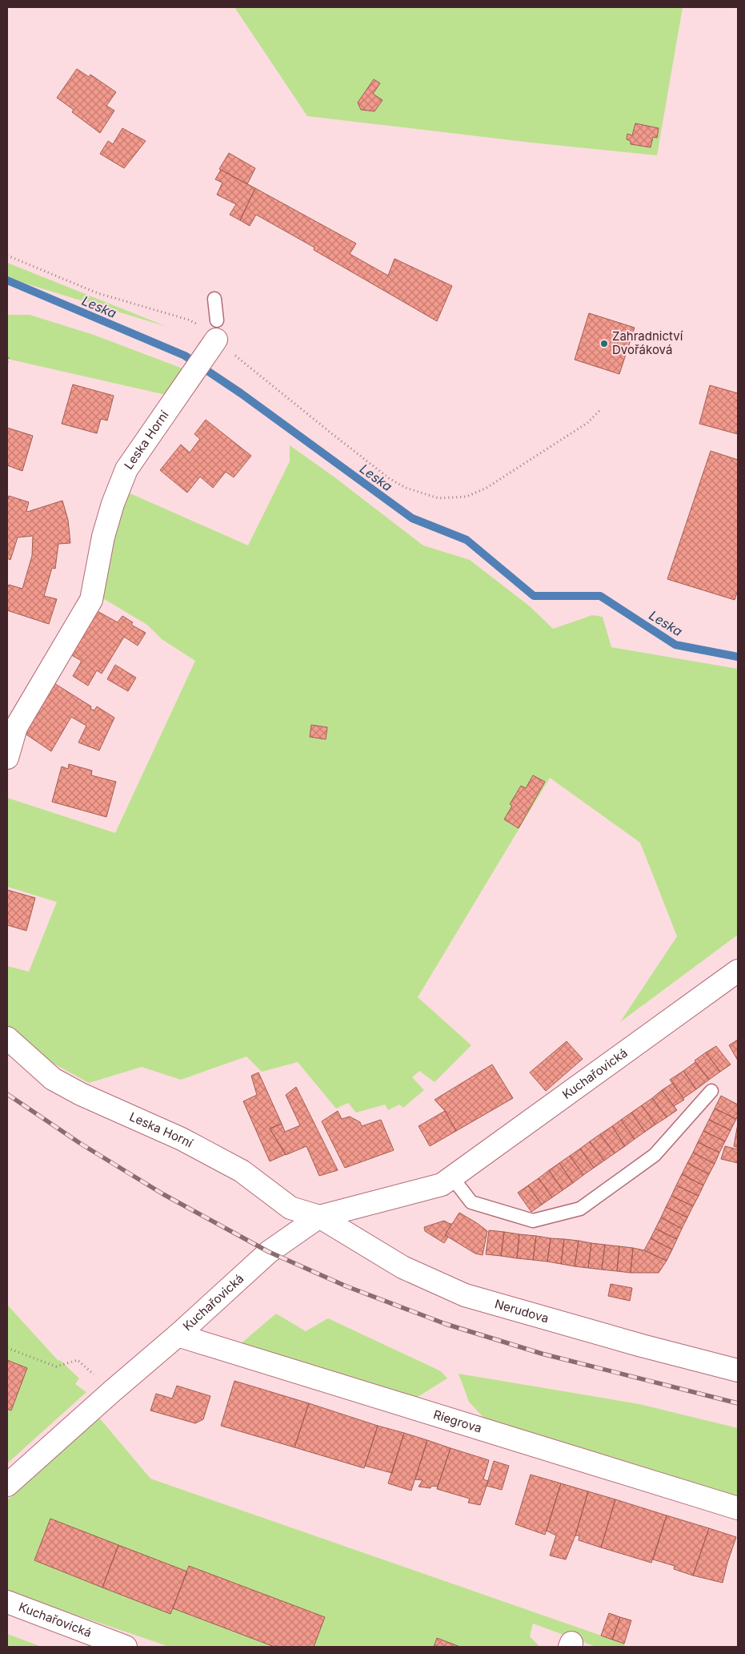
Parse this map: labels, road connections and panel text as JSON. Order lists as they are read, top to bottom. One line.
{"streets":{"street":["Leska Horní","Kuchařovická","Nerudova","Riegrova"]},"crossings":[["Leska Horní","Kuchařovická"],["Leska Horní","Nerudova"],["Kuchařovická","Nerudova"],["Kuchařovická","Riegrova"]],"water":["Leska"],"places":["Zahradnictví Dvořáková"]}
